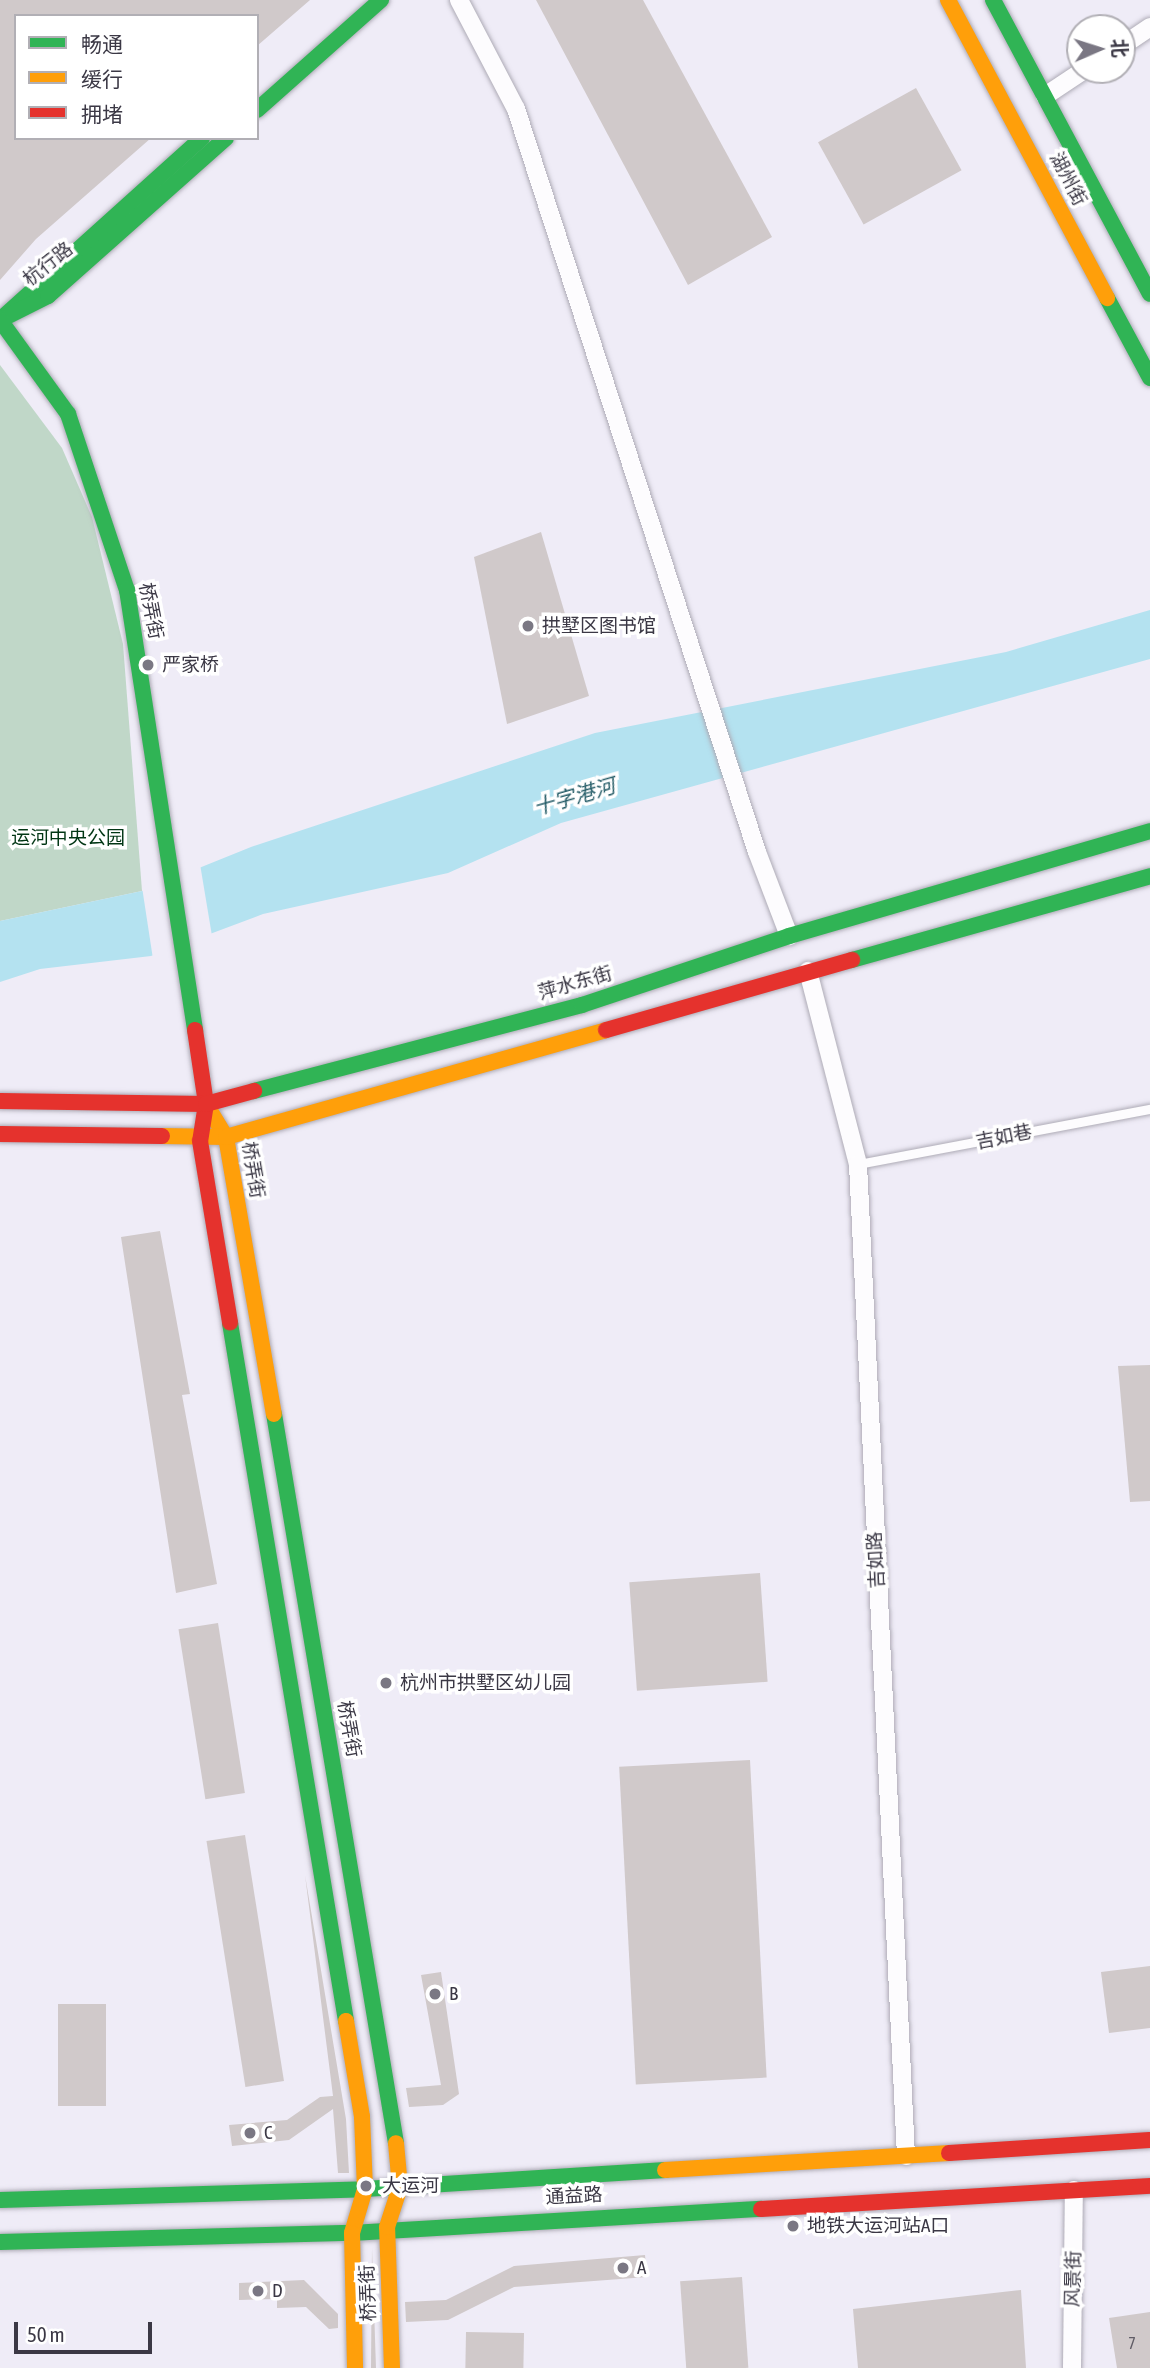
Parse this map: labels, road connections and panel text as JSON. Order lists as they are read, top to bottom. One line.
{"streets":{"main road":["湖州街","杭行路","桥弄街","萍水东街","通益路"],"street":["吉如路","风景街"],"lane":["吉如巷"]},"crossings":[["杭行路","桥弄街"],["桥弄街","萍水东街"],["桥弄街","通益路"],["吉如巷","吉如路"],["吉如路","通益路"],["通益路","风景街"]],"water":["十字港河"],"parks":["运河中央公园"],"places":["拱墅区图书馆","严家桥","杭州市拱墅区幼儿园","B","C","大运河","地铁大运河站A口","A","D"],"house_numbers":["7"],"legend":["畅通","缓行","拥堵"],"scale_bar":"50 m","north":"right"}
